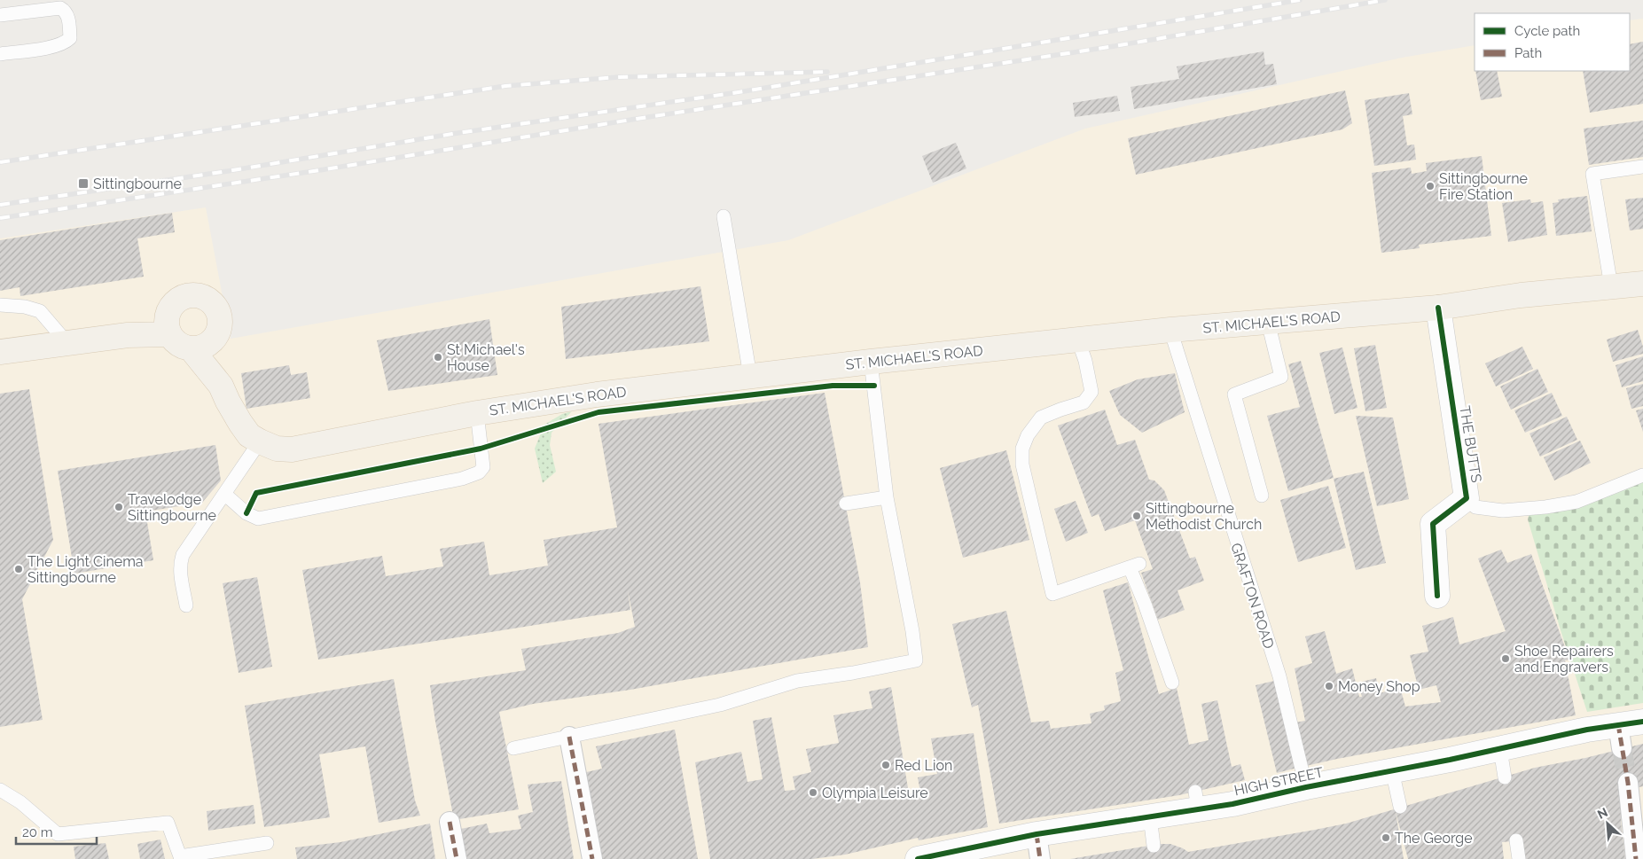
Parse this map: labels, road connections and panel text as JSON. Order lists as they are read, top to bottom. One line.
{"streets":{"main road":["ST. MICHAEL'S ROAD"],"street":["THE BUTTS","HIGH STREET"],"lane":["GRAFTON ROAD"]},"crossings":[["ST. MICHAEL'S ROAD","THE BUTTS"],["ST. MICHAEL'S ROAD","GRAFTON ROAD"],["GRAFTON ROAD","HIGH STREET"]],"places":{"transit":["Sittingbourne"],"other":["Sittingbourne Fire Station","St Michael's House","Travelodge Sittingbourne","Sittingbourne Methodist Church","The Light Cinema Sittingbourne","Shoe Repairers and Engravers","Money Shop","Red Lion","Olympia Leisure","The George"]},"legend":["Cycle path","Path"],"scale_bar":"20 m","north":"top left"}
